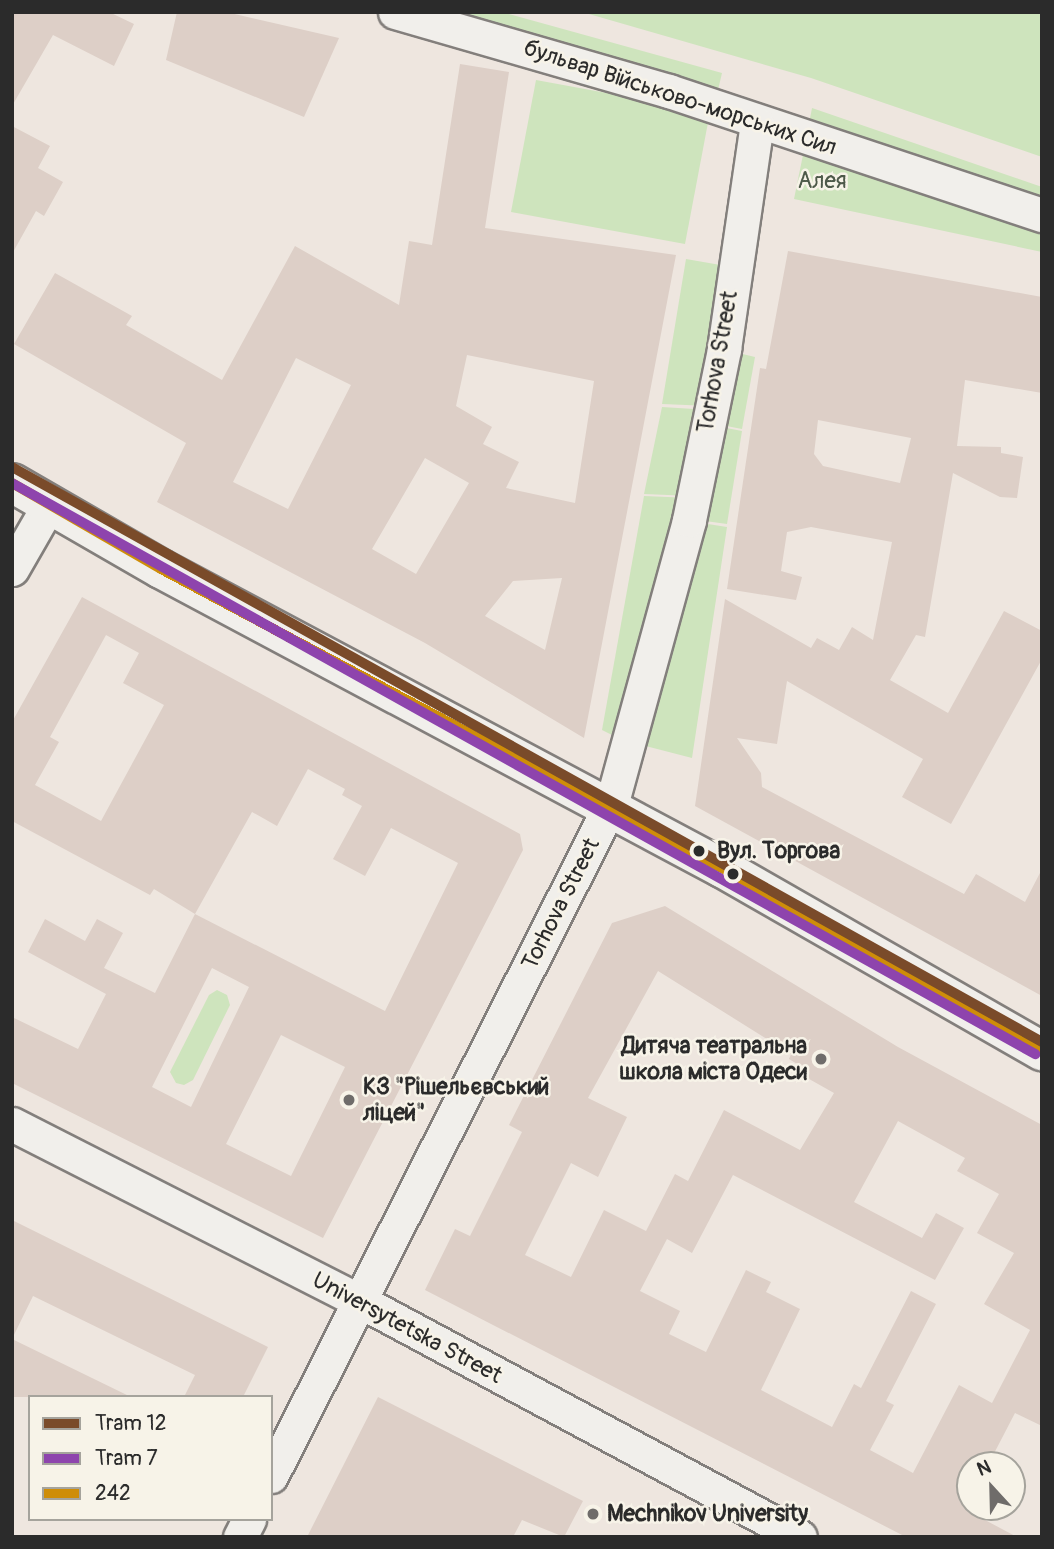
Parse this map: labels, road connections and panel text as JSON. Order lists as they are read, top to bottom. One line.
{"streets":{"street":["бульвар Військово-морських Сил","Torhova Street","Universytetska Street"]},"crossings":[["бульвар Військово-морських Сил","Torhova Street"],["Torhova Street","Universytetska Street"]],"parks":["Алея"],"places":["Вул. Торгова","Дитяча театральна школа міста Одеси","КЗ \"Рішельєвський ліцей\"","Mechnikov University"],"lines":["tram line 12","tram line 7","transit line 242"],"legend":["Tram 12","Tram 7","242"],"north":"top"}
